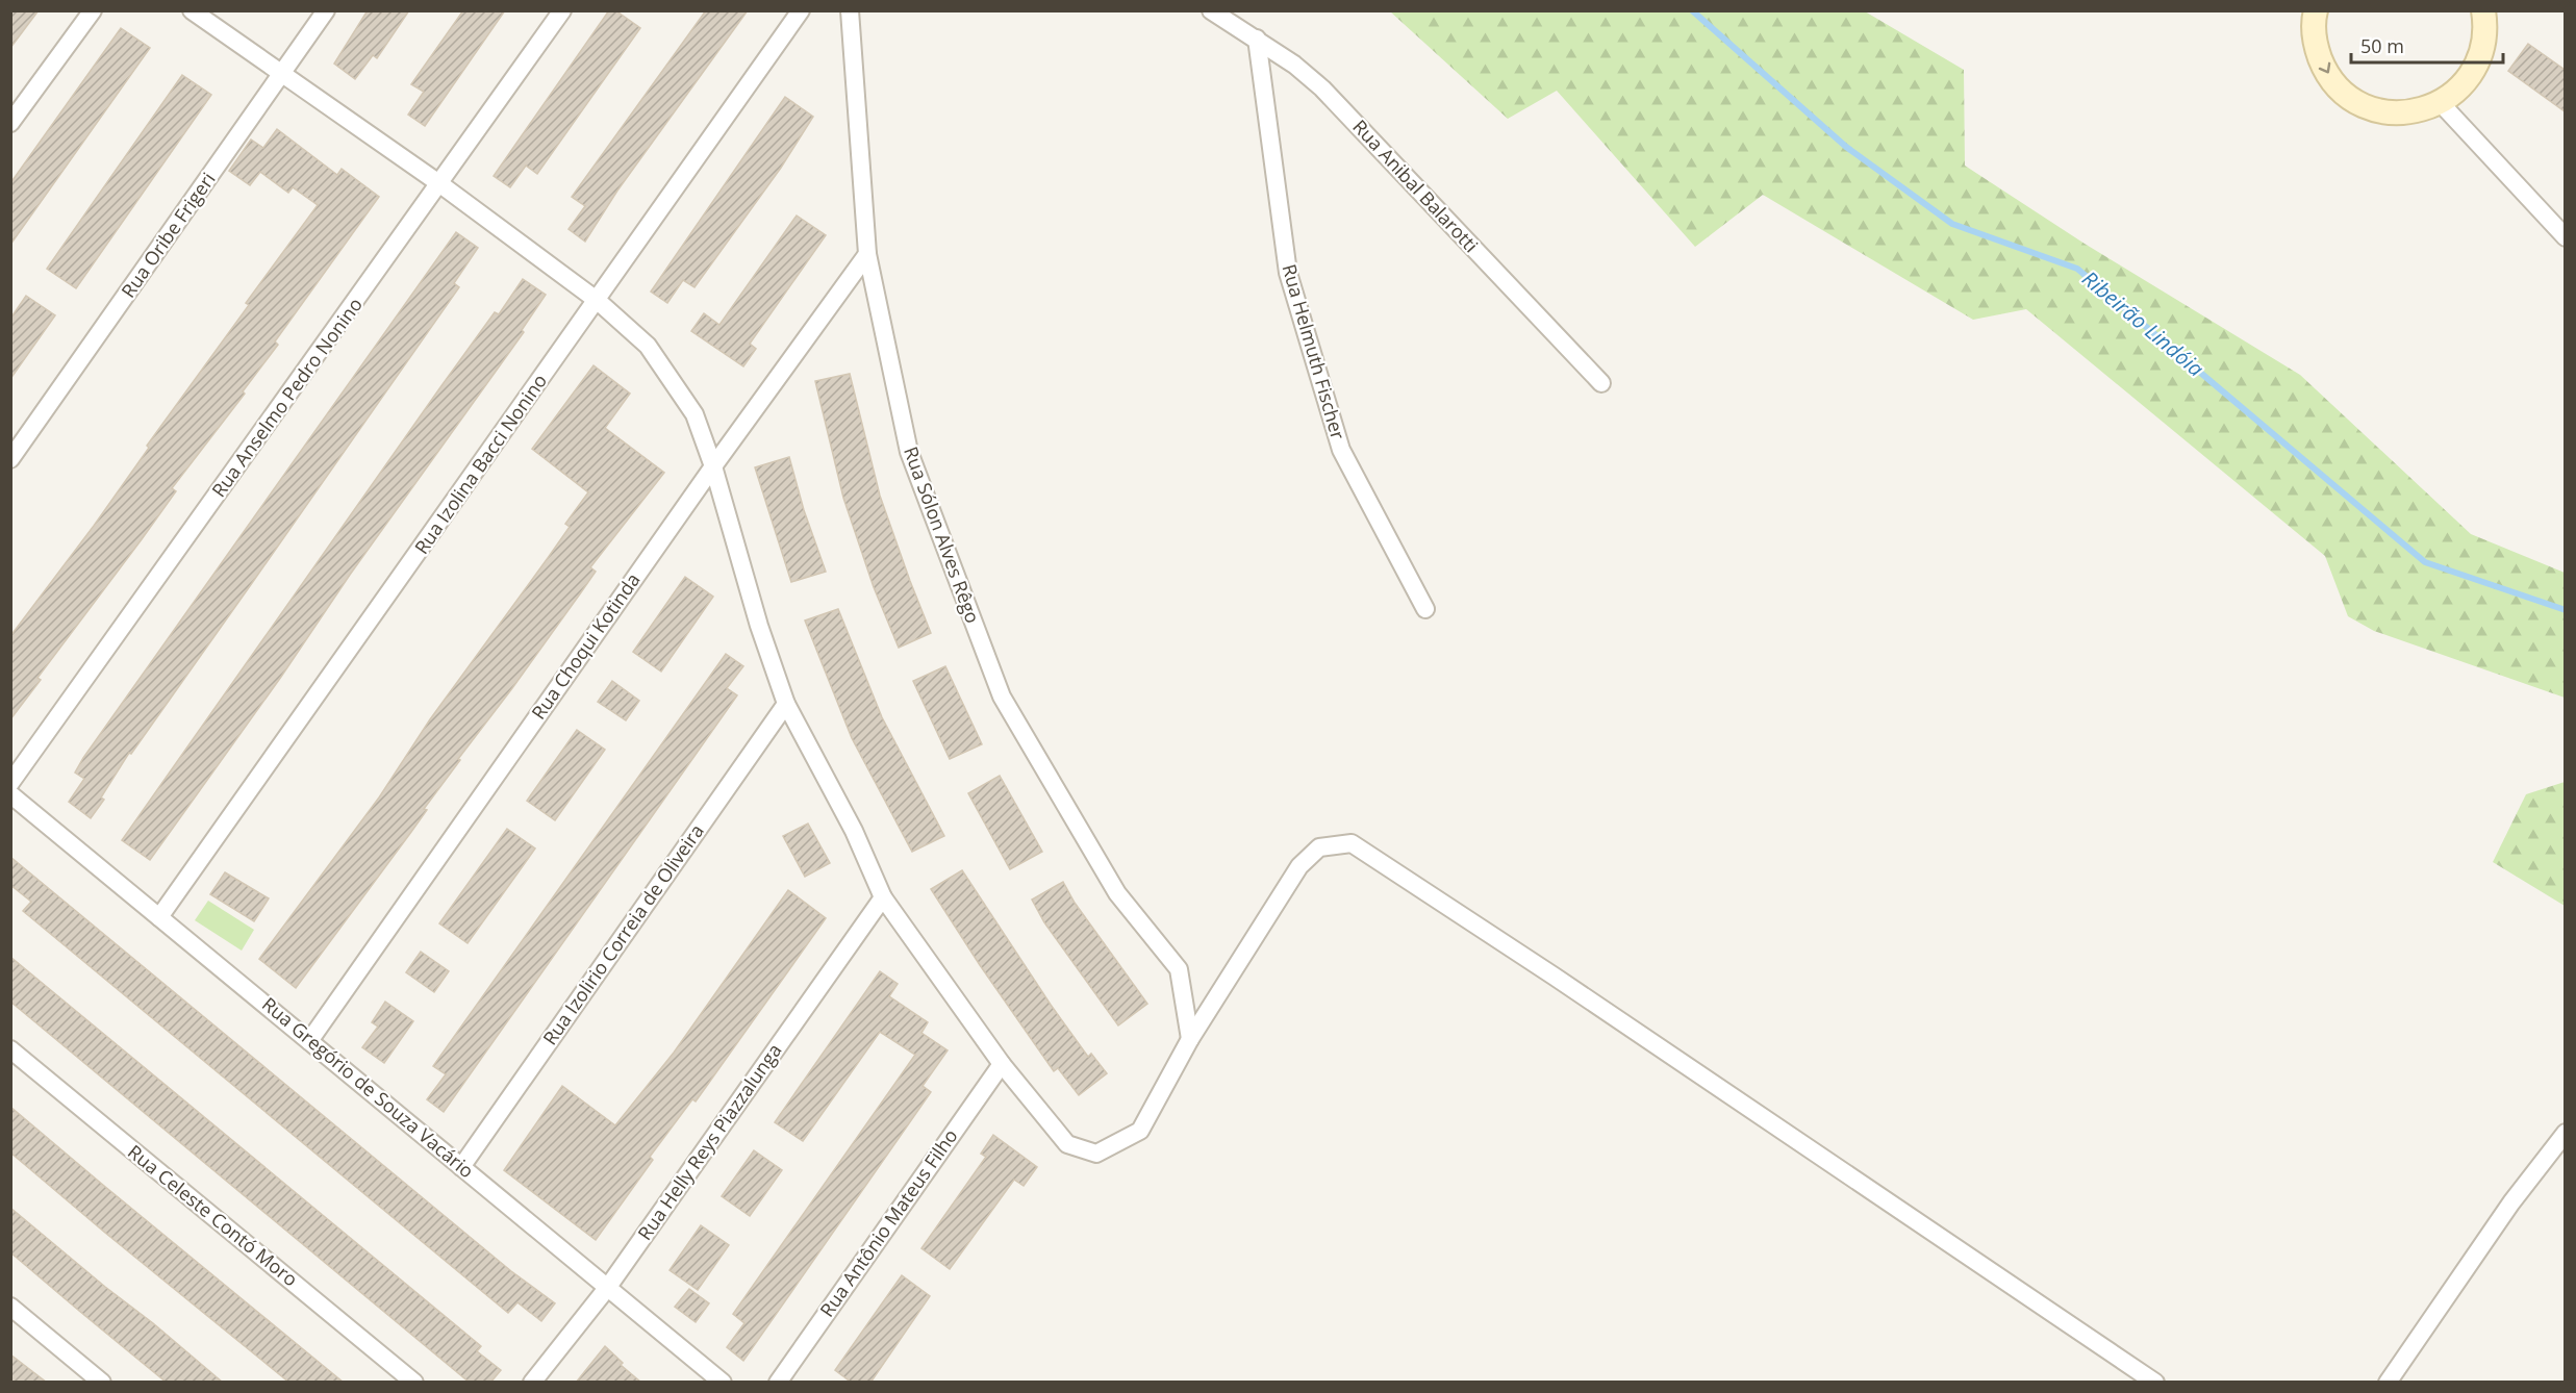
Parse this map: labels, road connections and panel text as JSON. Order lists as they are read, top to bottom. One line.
{"streets":{"street":["Rua Anibal Balarotti","Rua Oribe Frigeri","Rua Helmuth Fischer","Rua Anselmo Pedro Nonino","Rua Izolina Bacci Nonino","Rua Sólon Alves Rêgo","Rua Choqui Kotinda","Rua Izolirio Correia de Oliveira","Rua Gregório de Souza Vacário","Rua Helly Reys Piazzalunga","Rua Celeste Contó Moro","Rua Antônio Mateus Filho"]},"crossings":[["Rua Anibal Balarotti","Rua Helmuth Fischer"],["Rua Izolina Bacci Nonino","Rua Gregório de Souza Vacário"],["Rua Sólon Alves Rêgo","Rua Choqui Kotinda"],["Rua Choqui Kotinda","Rua Gregório de Souza Vacário"],["Rua Izolirio Correia de Oliveira","Rua Gregório de Souza Vacário"],["Rua Gregório de Souza Vacário","Rua Helly Reys Piazzalunga"]],"water":["Ribeirão Lindóia"],"scale_bar":"50 m"}
